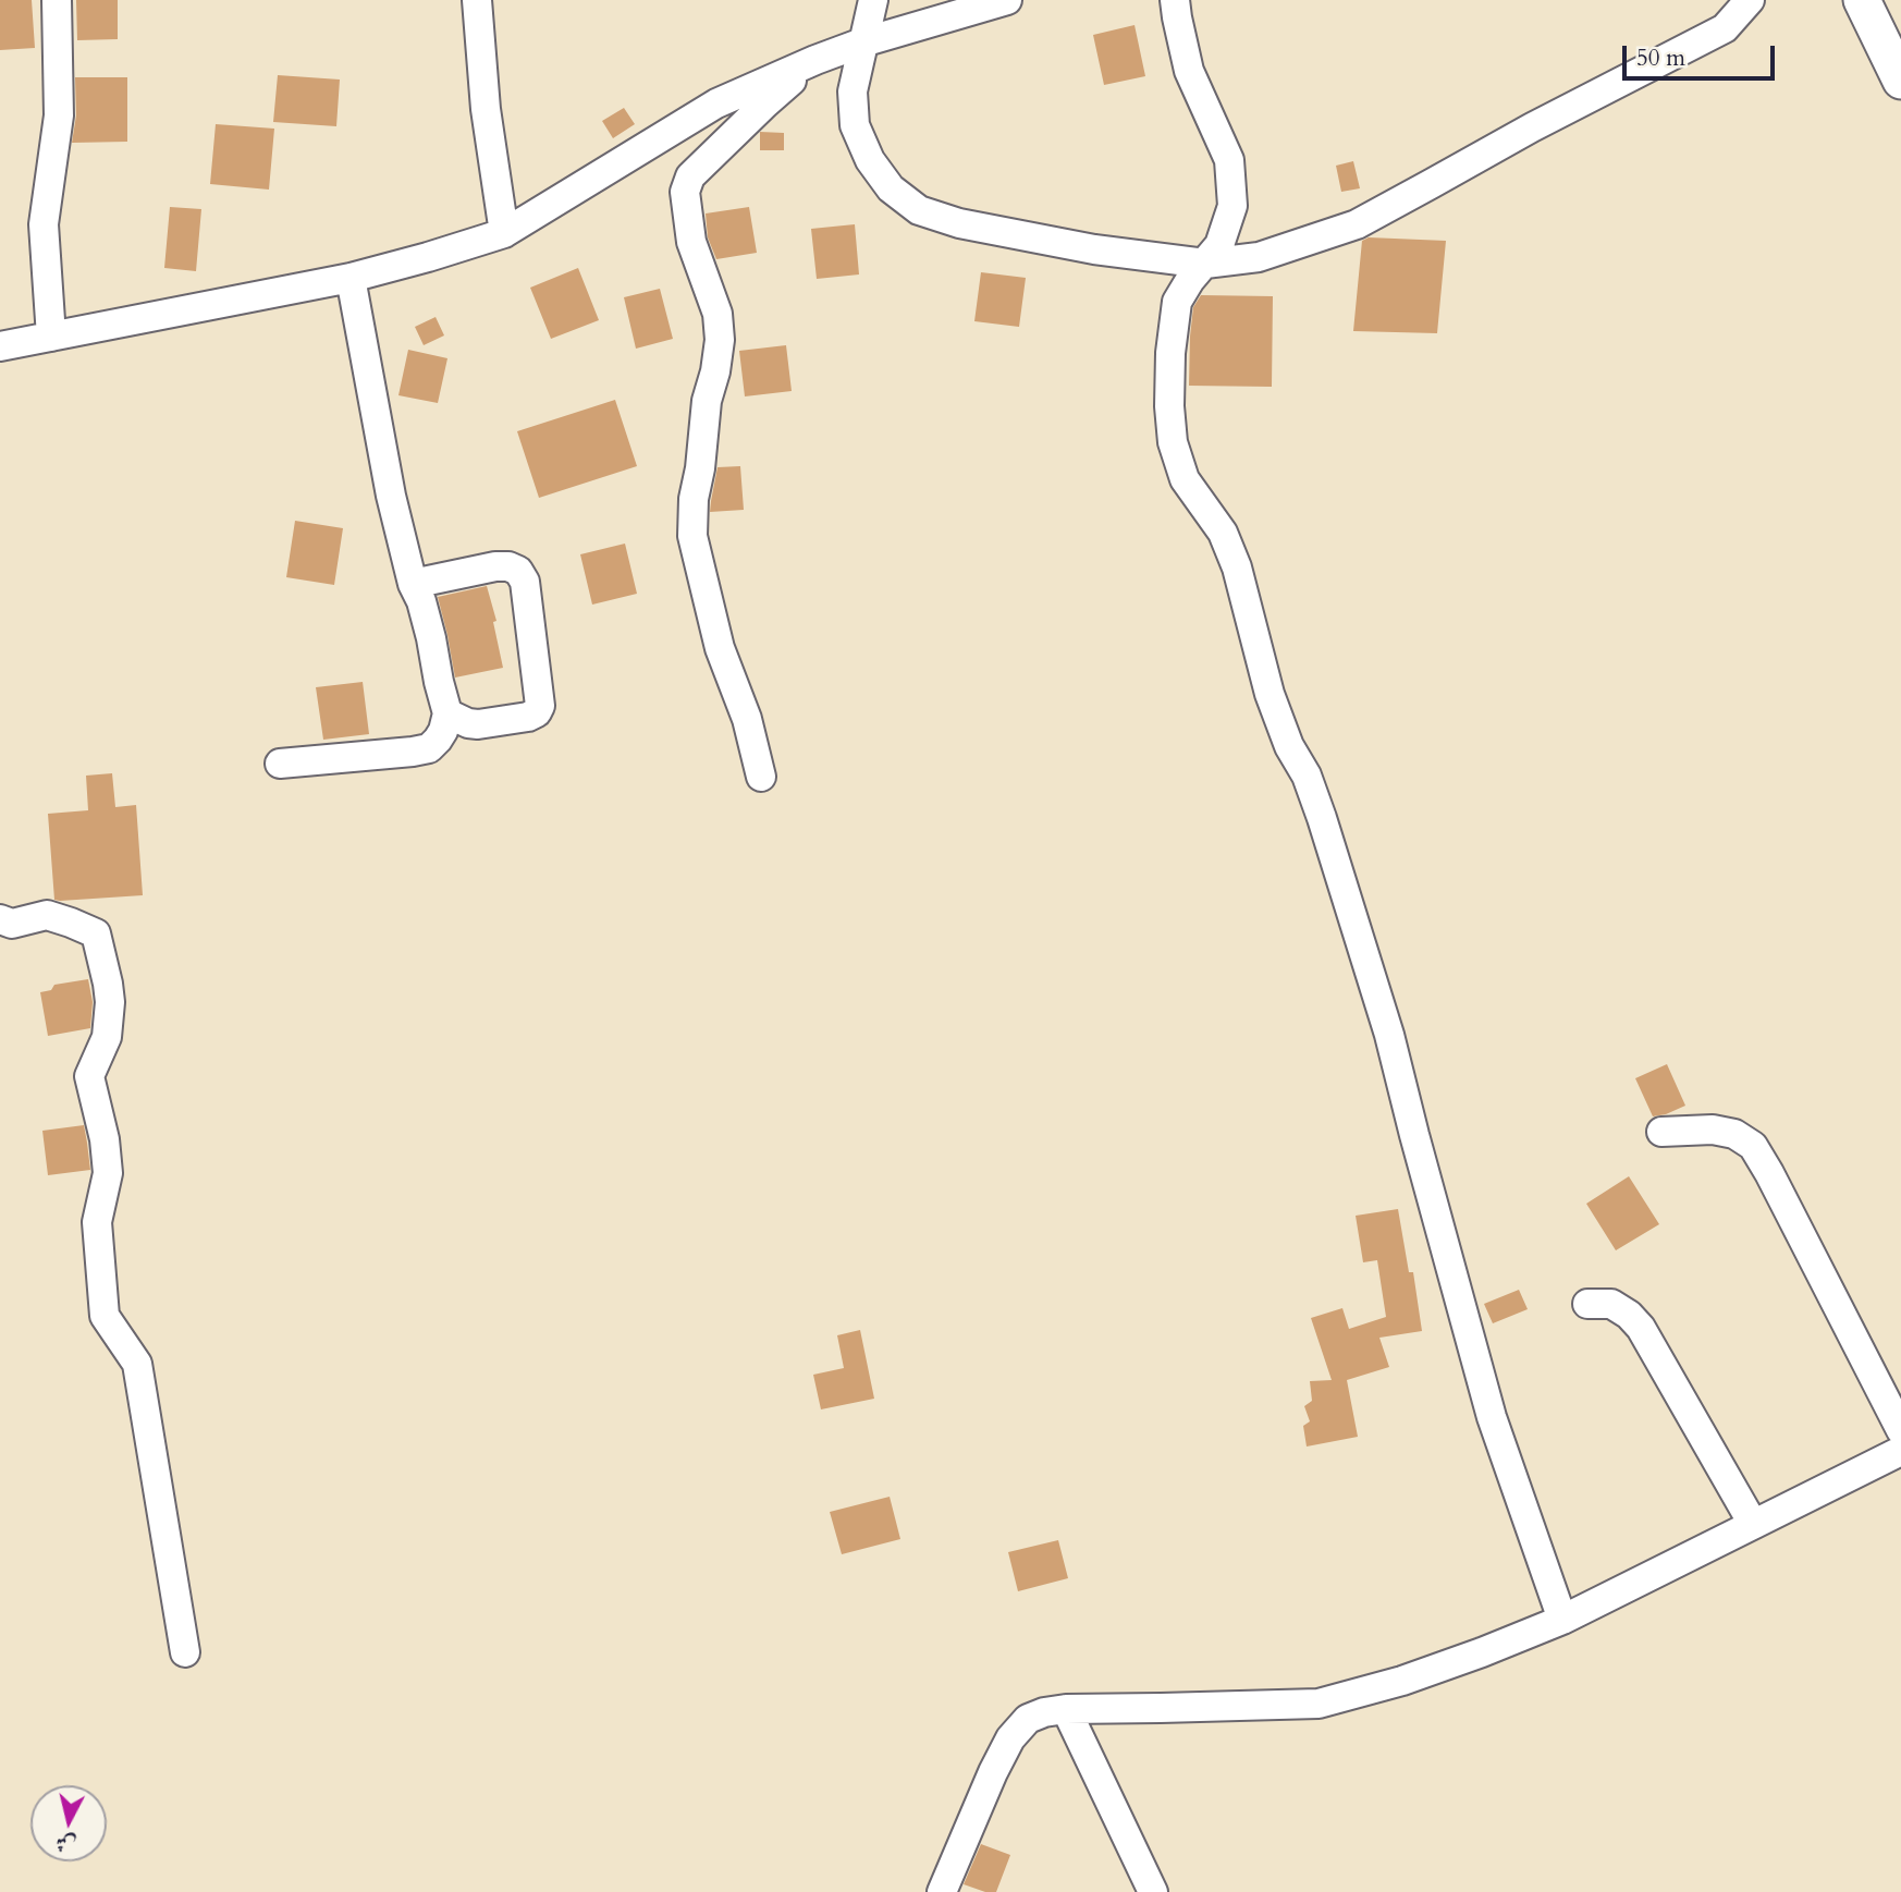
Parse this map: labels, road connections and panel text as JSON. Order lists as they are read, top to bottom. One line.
{"scale_bar":"50 m","north":"bottom"}
